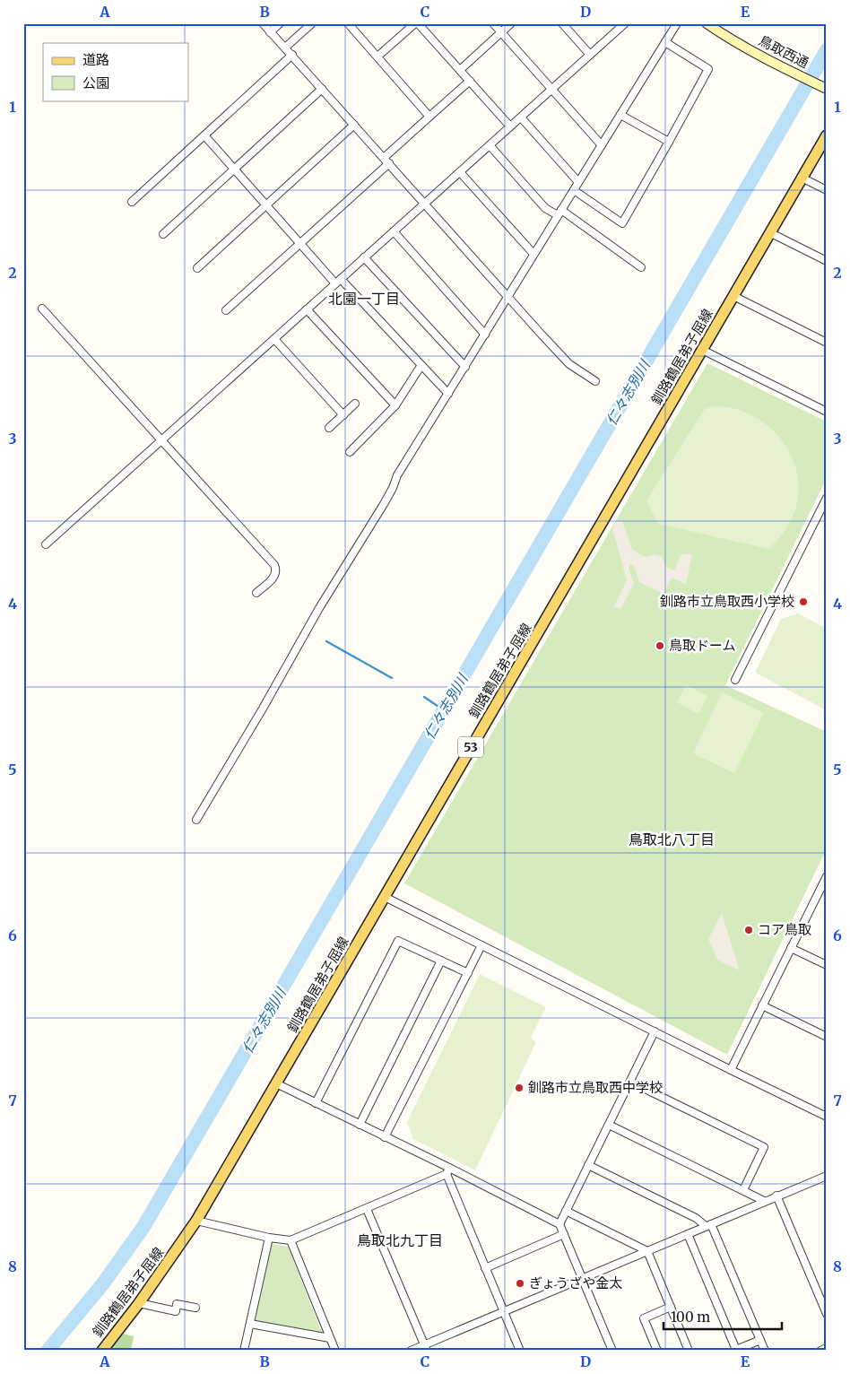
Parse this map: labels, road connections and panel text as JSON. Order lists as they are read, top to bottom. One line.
{"streets":{"main road":["釧路鶴居弟子屈線","53"],"street":["鳥取西通"]},"districts":["北園一丁目","鳥取北八丁目","鳥取北九丁目"],"water":["仁々志別川"],"places":["釧路市立鳥取西小学校","鳥取ドーム","コア鳥取","釧路市立鳥取西中学校","ぎょうざや金太"],"legend":["道路","公園"],"scale_bar":"100 m","grid":{"columns":["A","B","C","D","E"],"rows":["1","2","3","4","5","6","7","8"]}}
